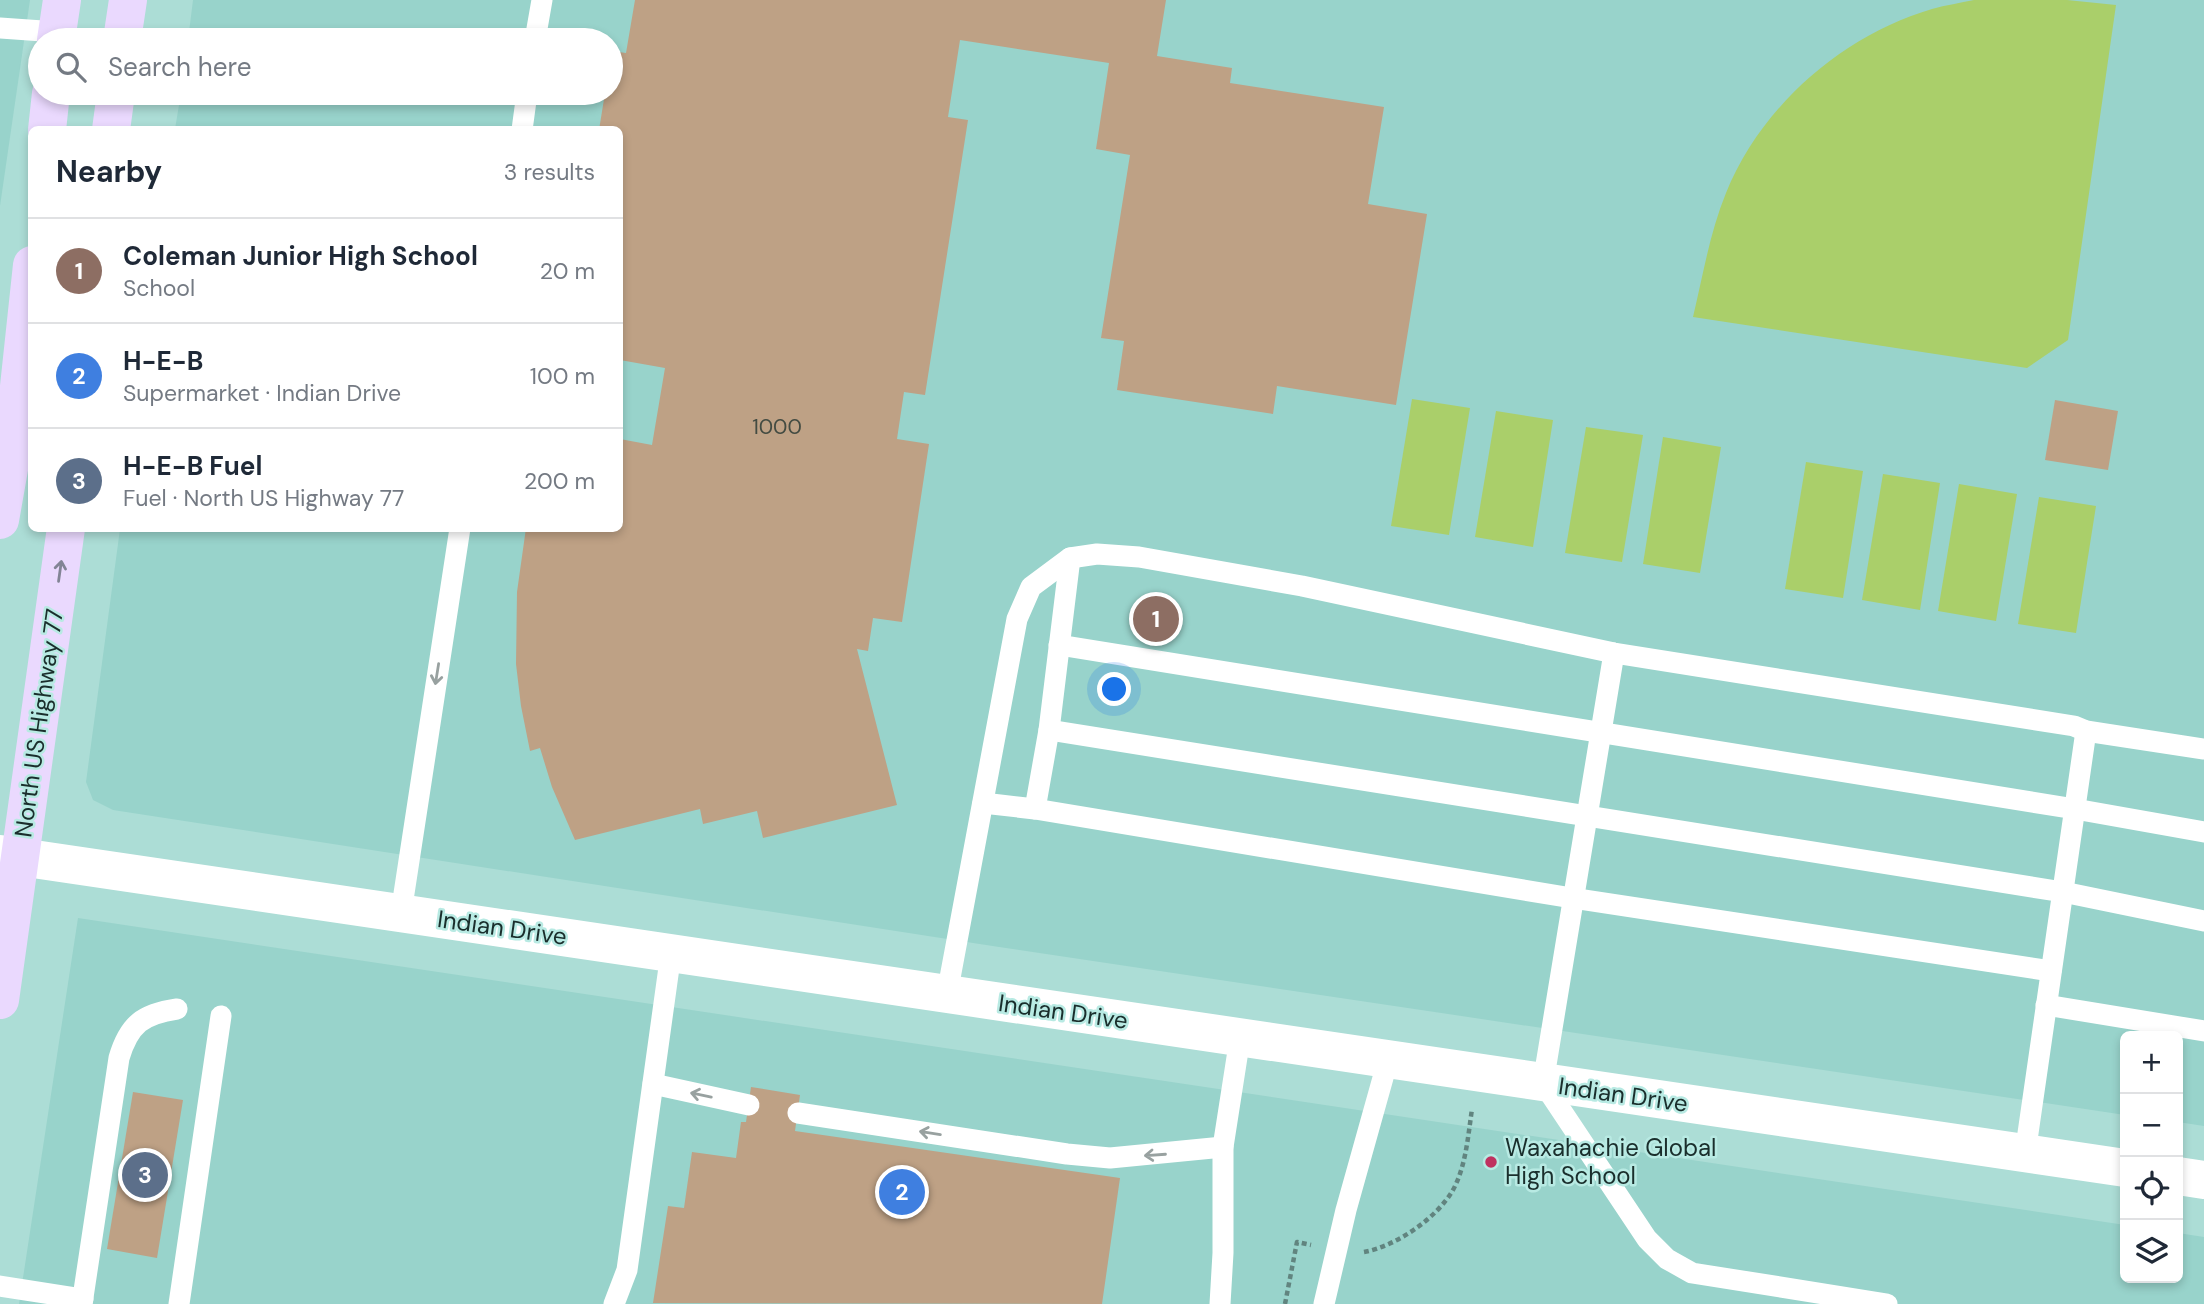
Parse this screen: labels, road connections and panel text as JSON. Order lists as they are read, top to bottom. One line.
{"streets":{"main road":["North US Highway 77"],"street":["Indian Drive"]},"crossings":[["North US Highway 77","Indian Drive"]],"one_way":["North US Highway 77"],"places":["Waxahachie Global High School"],"house_numbers":["1000"],"page":{"search":"Search here","heading":["Nearby","3 results"],"list":[{"mark":"1","name":"Coleman Junior High School","note":"School","value":"20 m"},{"mark":"2","name":"H-E-B","note":"Supermarket · Indian Drive","value":"100 m"},{"mark":"3","name":"H-E-B Fuel","note":"Fuel · North US Highway 77","value":"200 m"}],"pins":["1","3","2"],"map_buttons":["+","−"]}}
